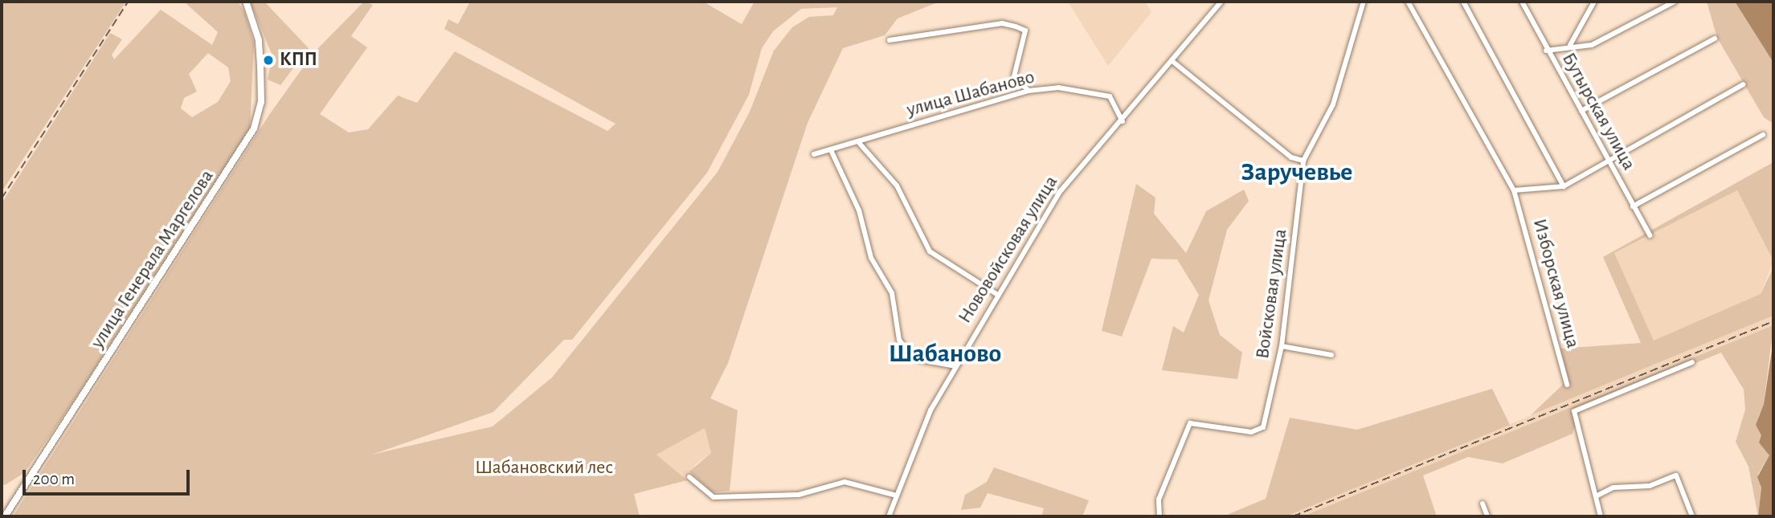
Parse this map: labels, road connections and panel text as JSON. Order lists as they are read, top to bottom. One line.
{"streets":{"main road":["улица Генерала Маргелова"],"street":["улица Шабаново","Бутырская улица","Нововойсковая улица","Изборская улица","Войсковая улица"]},"crossings":[["улица Шабаново","Нововойсковая улица"]],"districts":["Заручевье","Шабаново"],"parks":["Шабановский лес"],"places":["КПП"],"scale_bar":"200 m"}
